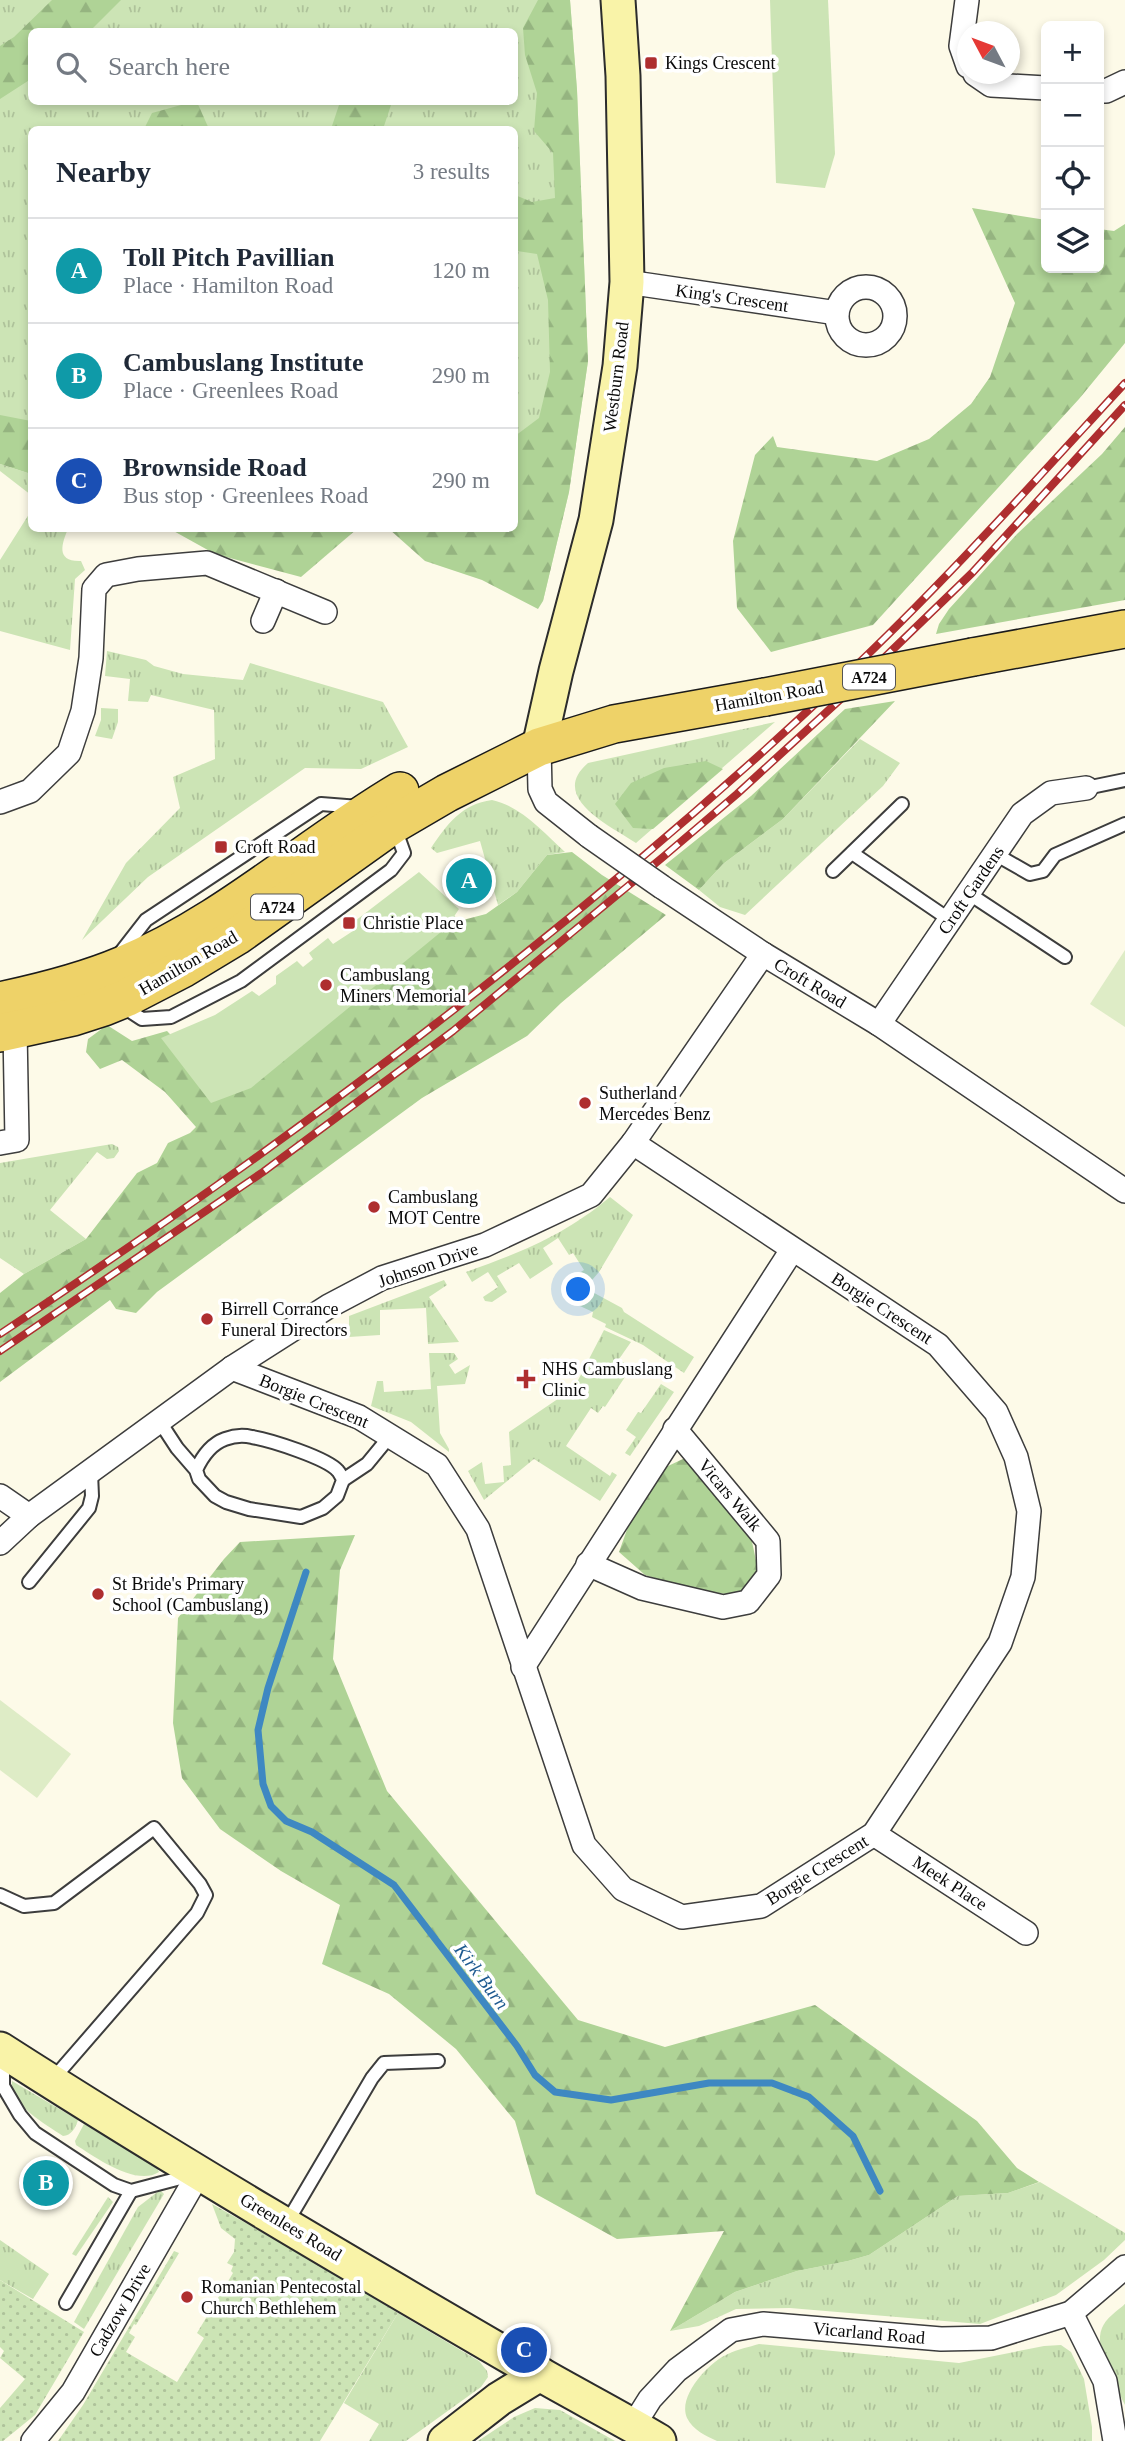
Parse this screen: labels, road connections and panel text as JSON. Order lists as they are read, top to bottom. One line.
{"streets":{"main road":["A724","Hamilton Road"],"street":["King's Crescent","Westburn Road","Croft Gardens","Croft Road","Johnson Drive","Borgie Crescent","Vicars Walk","Meek Place","Greenlees Road","Cadzow Drive","Vicarland Road"]},"crossings":[["King's Crescent","Westburn Road"],["Westburn Road","Hamilton Road"],["Westburn Road","Croft Road"],["Hamilton Road","Croft Road"],["Croft Gardens","Croft Road"],["Croft Road","Johnson Drive"],["Johnson Drive","Borgie Crescent"],["Borgie Crescent","Meek Place"],["Greenlees Road","Cadzow Drive"],["Greenlees Road","Vicarland Road"]],"water":["Kirk Burn"],"places":{"transit":["Kings Crescent","Croft Road","Christie Place"],"other":["Cambuslang Miners Memorial","Sutherland Mercedes Benz","Cambuslang MOT Centre","Birrell Corrance Funeral Directors","St Bride's Primary School (Cambuslang)","Romanian Pentecostal Church Bethlehem"],"health":["NHS Cambuslang Clinic"]},"north":"top left","page":{"map_buttons":["+","−"],"search":"Search here","heading":["Nearby","3 results"],"list":[{"mark":"A","name":"Toll Pitch Pavillian","note":"Place · Hamilton Road","value":"120 m"},{"mark":"B","name":"Cambuslang Institute","note":"Place · Greenlees Road","value":"290 m"},{"mark":"C","name":"Brownside Road","note":"Bus stop · Greenlees Road","value":"290 m"}],"pins":["A","B","C"]}}
